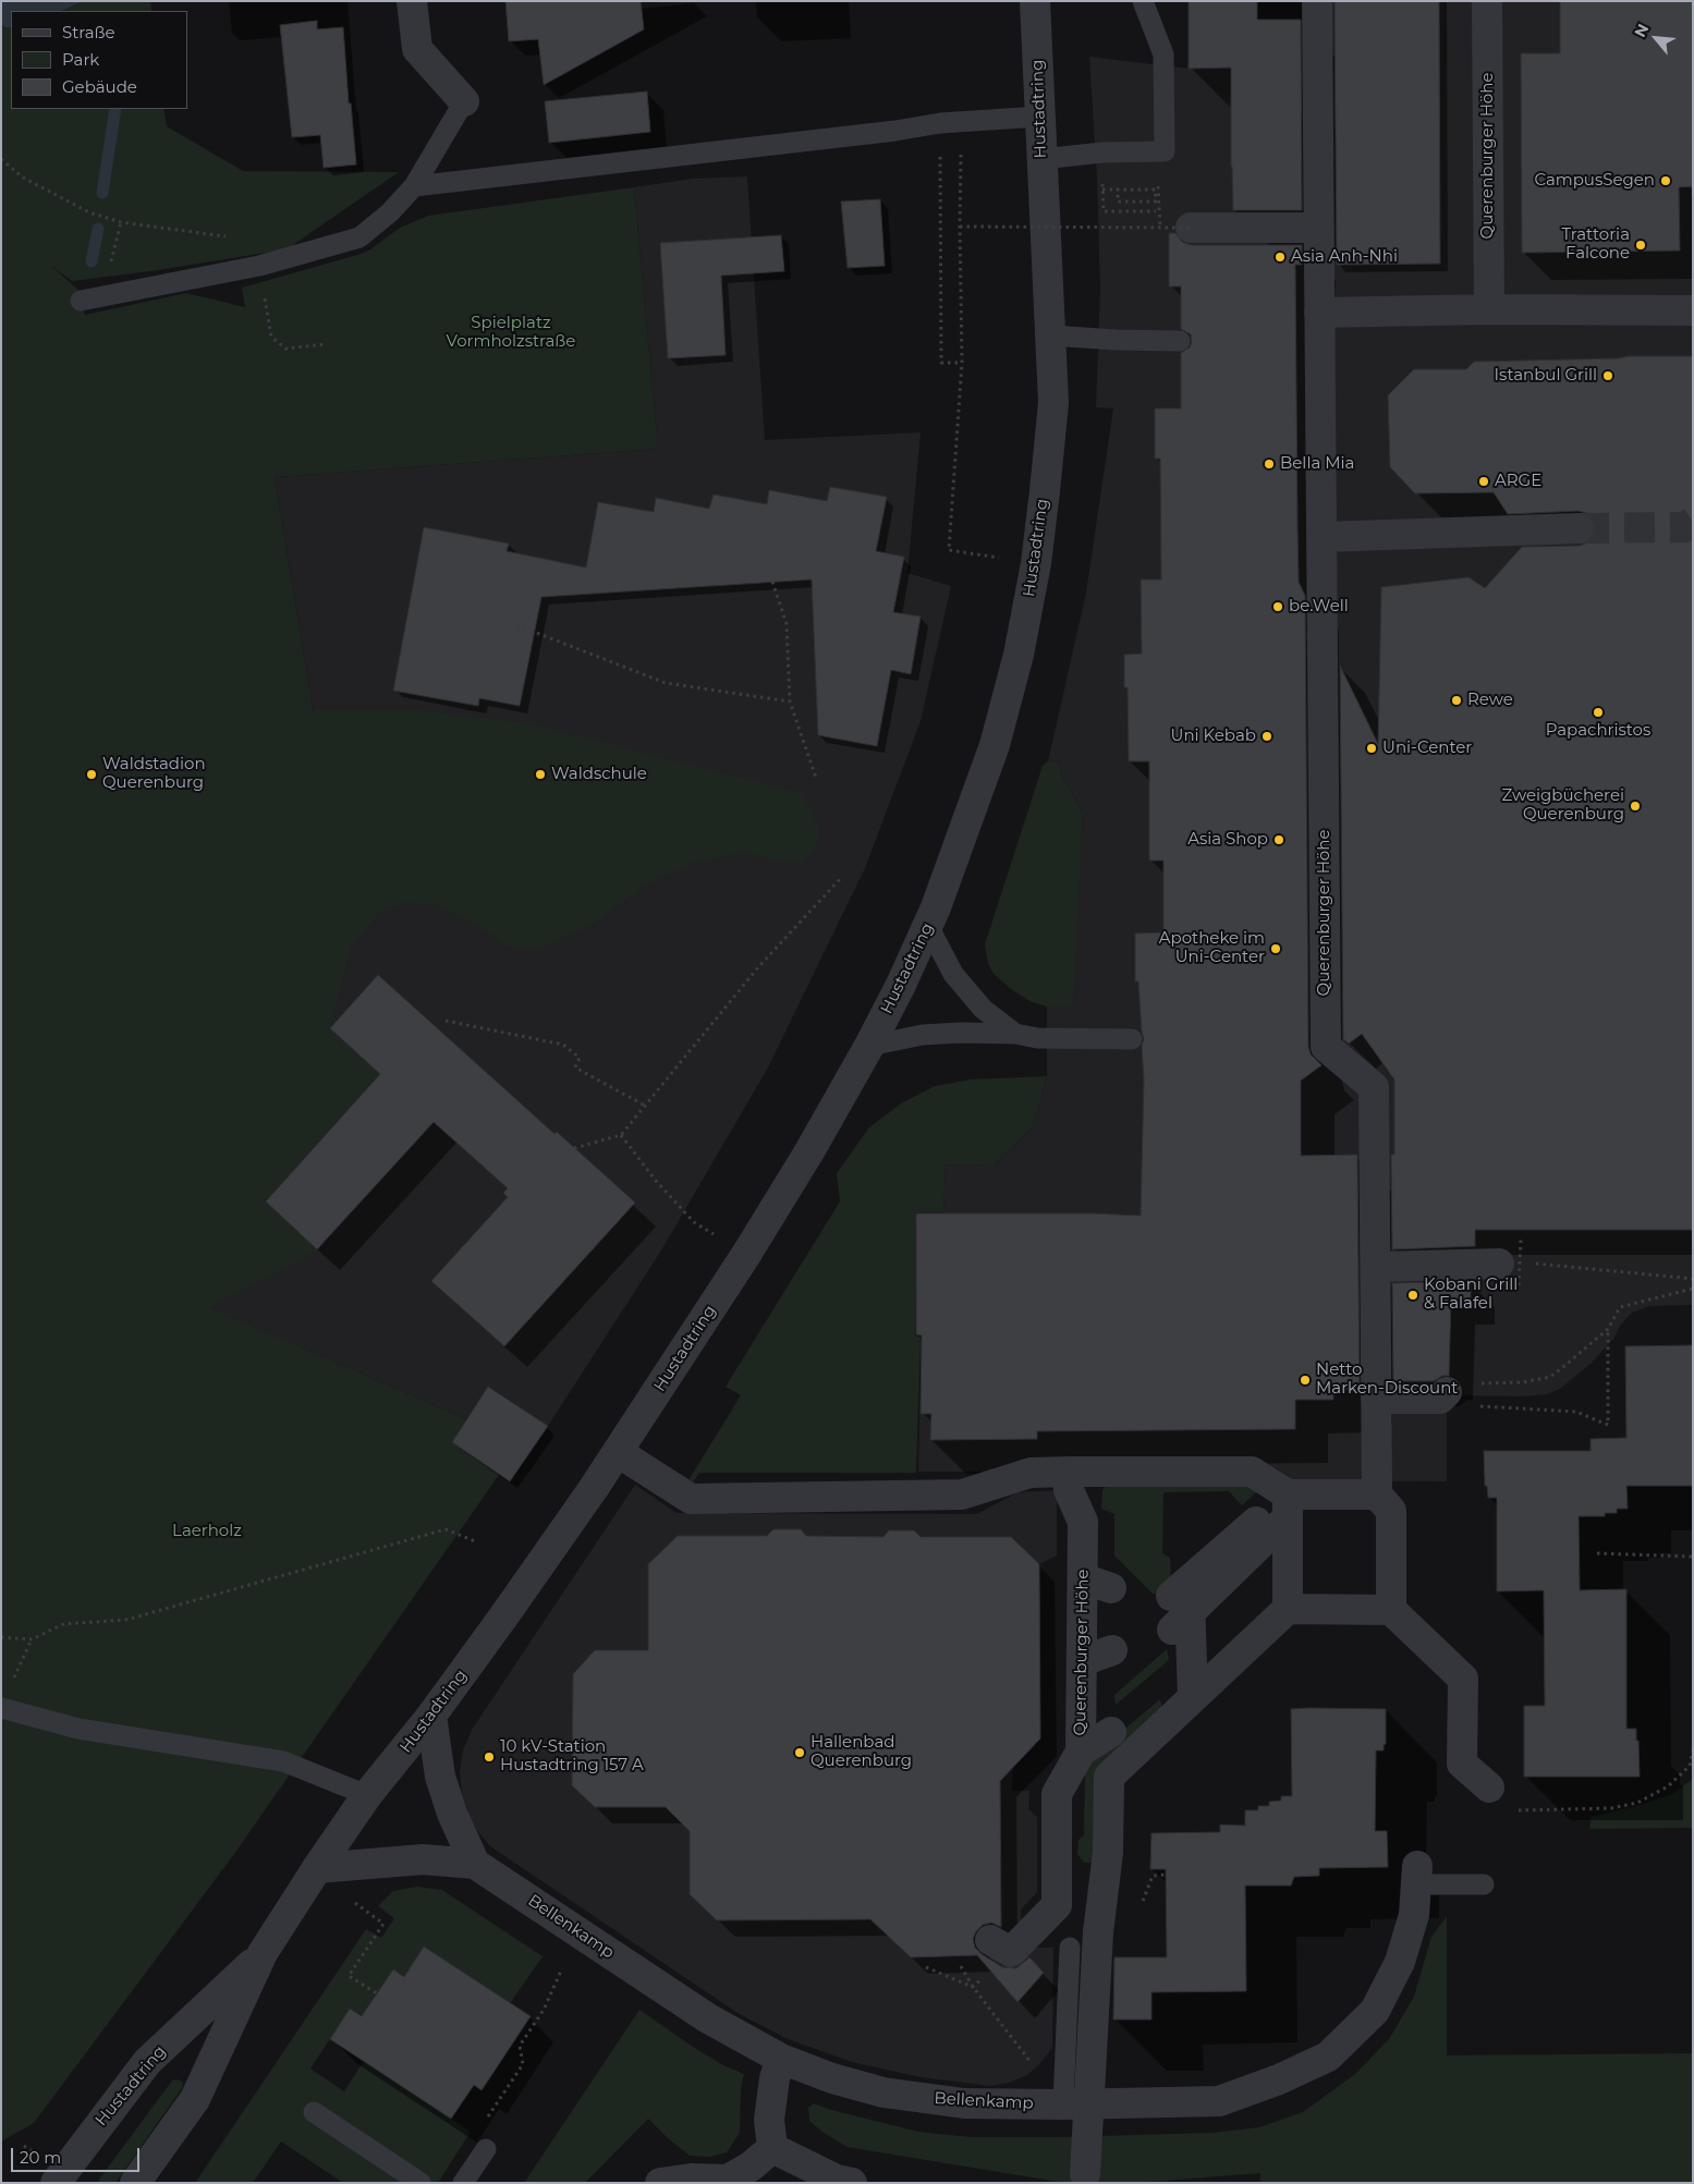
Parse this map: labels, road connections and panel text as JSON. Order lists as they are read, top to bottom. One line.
{"streets":{"street":["Hustadtring","Querenburger Höhe","Bellenkamp"]},"crossings":[["Hustadtring","Bellenkamp"]],"parks":["Spielplatz Vormholzstraße","Laerholz"],"places":["CampusSegen","Trattoria Falcone","Asia Anh-Nhi","Istanbul Grill","Bella Mia","ARGE","be.Well","Rewe","Papachristos","Uni Kebab","Uni-Center","Waldstadion Querenburg","Waldschule","Zweigbücherei Querenburg","Asia Shop","Apotheke im Uni-Center","Kobani Grill & Falafel","Netto Marken-Discount","Hallenbad Querenburg","10 kV-Station Hustadtring 157 A"],"legend":["Straße","Park","Gebäude"],"scale_bar":"20 m","north":"top left"}
